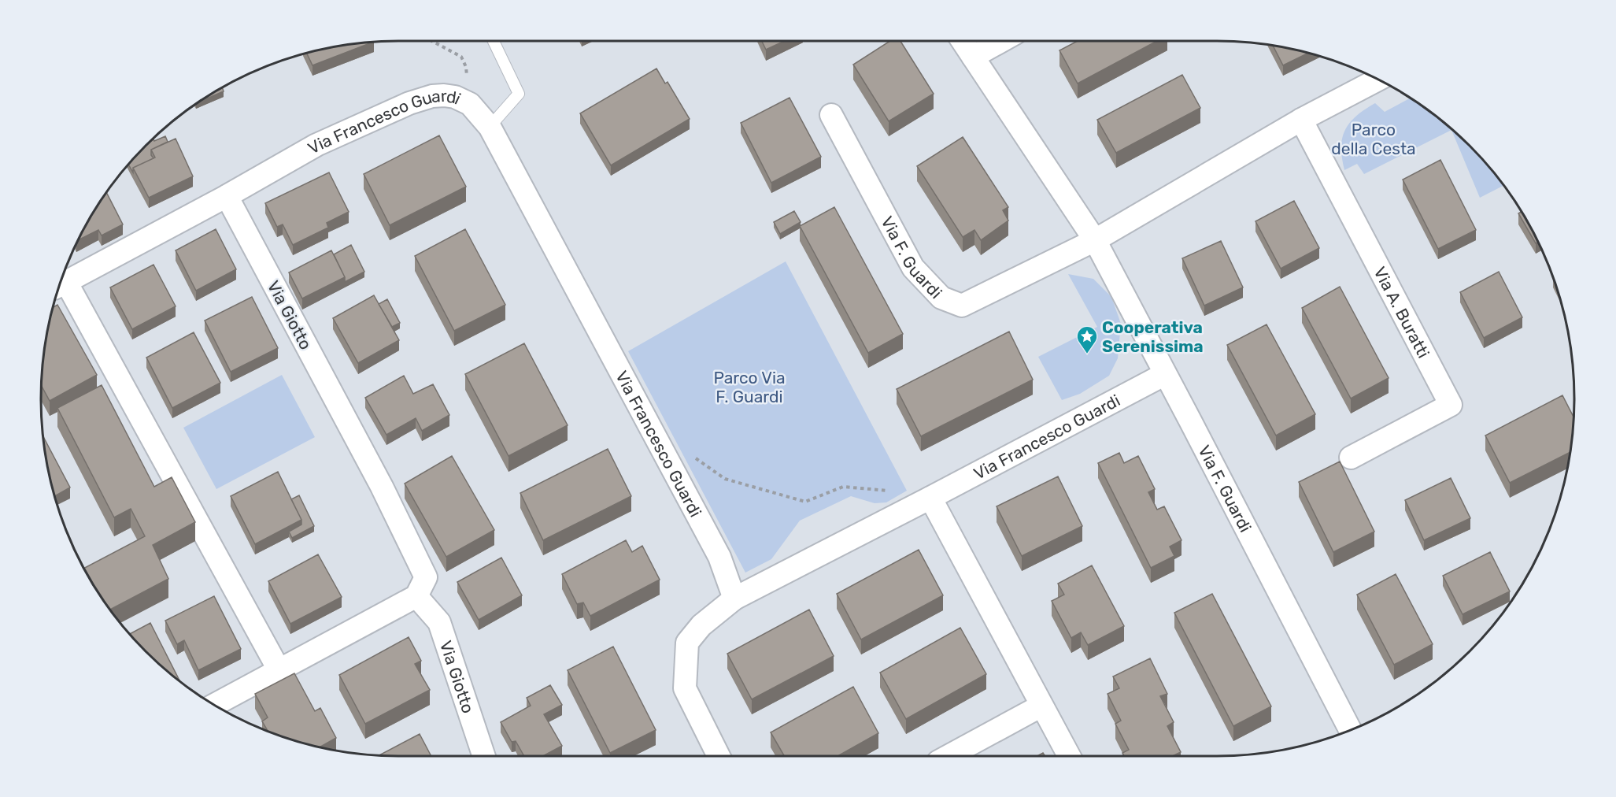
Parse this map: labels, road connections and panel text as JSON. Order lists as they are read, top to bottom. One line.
{"streets":{"street":["Via Francesco Guardi","Via F. Guardi","Via A. Buratti","Via Giotto"]},"crossings":[["Via Francesco Guardi","Via F. Guardi"],["Via Francesco Guardi","Via Giotto"]],"parks":["Parco della Cesta","Parco Via F. Guardi"],"places":{"place":["Cooperativa Serenissima"]}}
